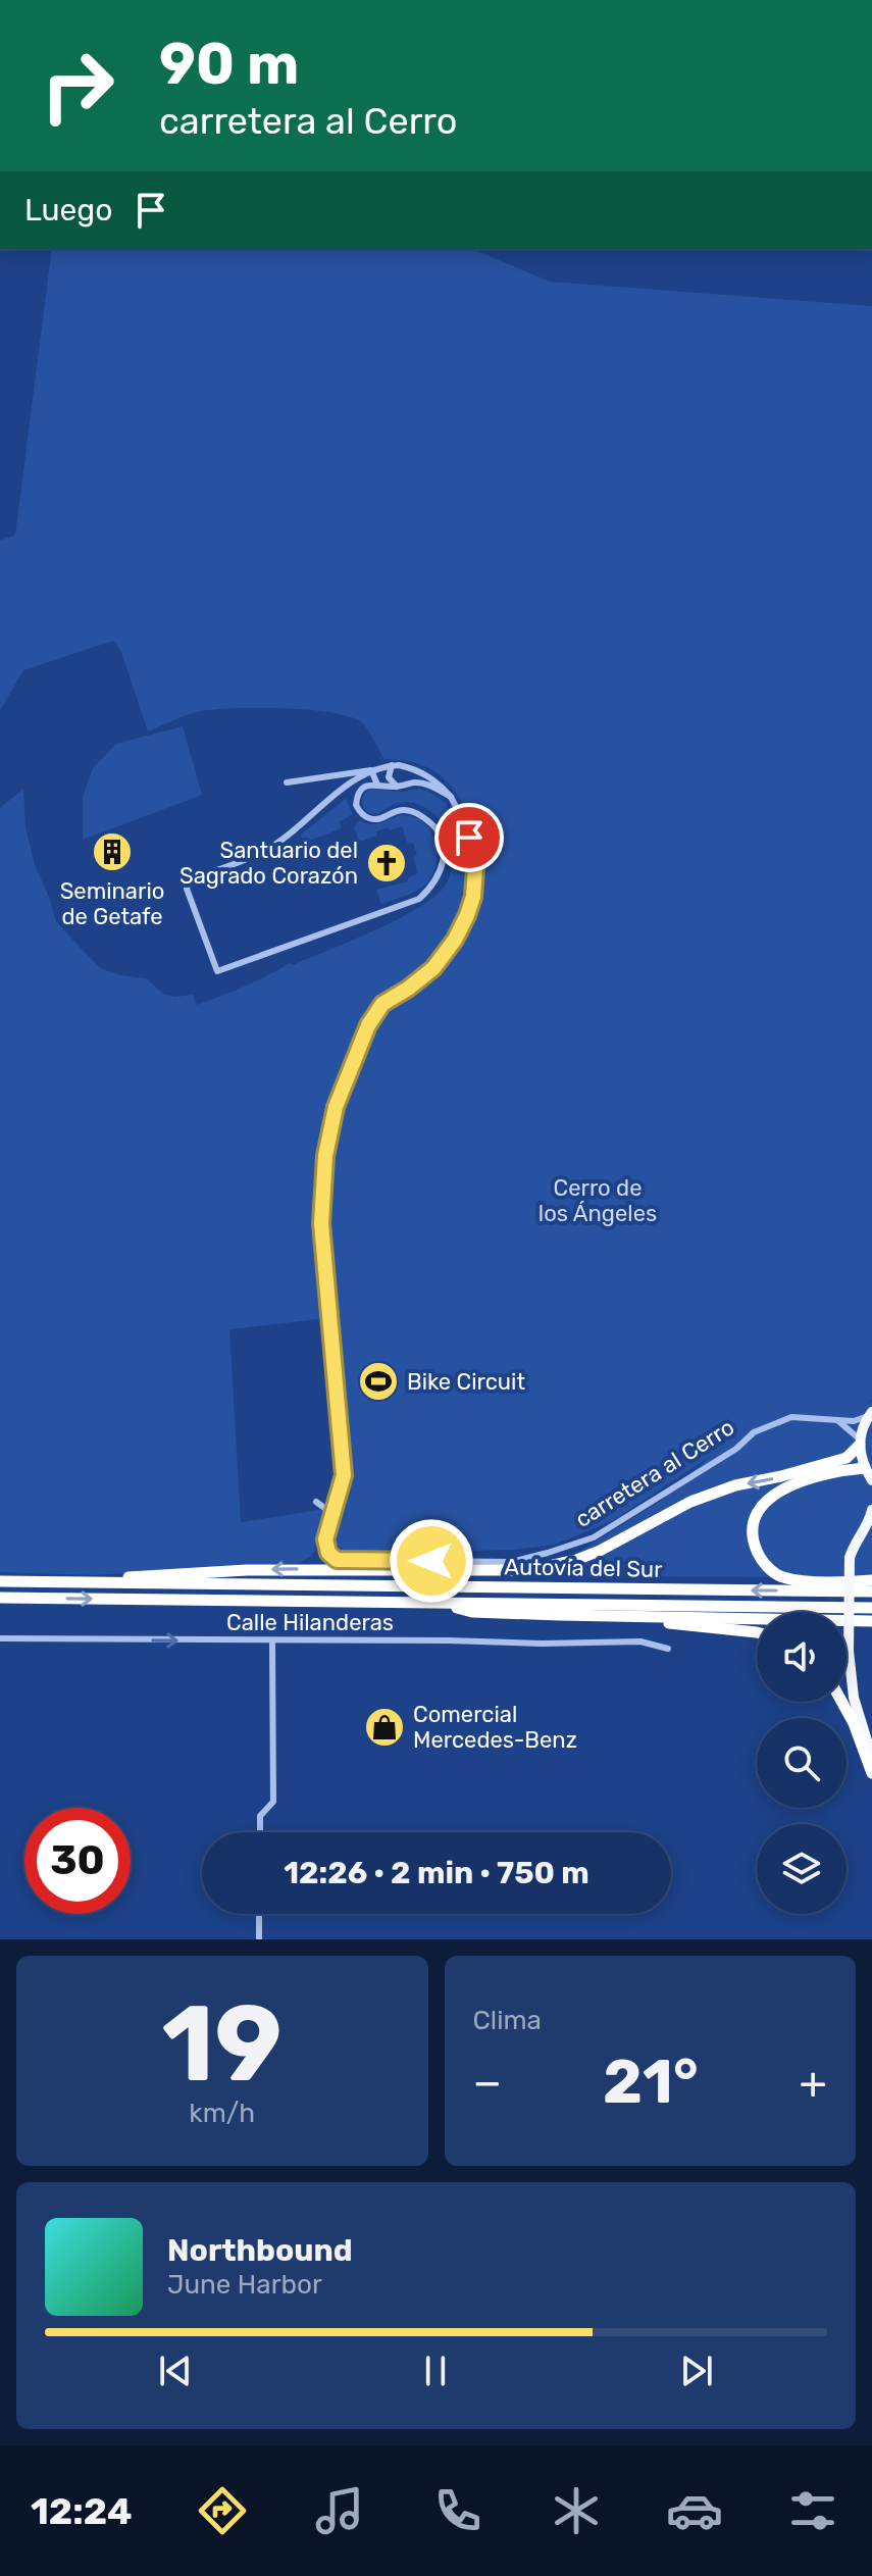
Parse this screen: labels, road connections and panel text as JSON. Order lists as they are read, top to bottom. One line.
{"streets":{"highway":["Autovía del Sur"],"street":["carretera al Cerro","Calle Hilanderas"]},"one_way":["Calle Hilanderas"],"parks":["Cerro de los Ángeles"],"places":{"building":["Seminario de Getafe"],"church":["Santuario del Sagrado Corazón"],"sports":["Bike Circuit"],"shop":["Comercial Mercedes-Benz"]},"page":{"turn":["90 m","carretera al Cerro"],"then":"Luego","limit":"30","trip":"12:26 · 2 min · 750 m","tile":[["19","km/h"],"Clima"],"heat":["−","21°","+"],"song":["Northbound","June Harbor"],"tabs":"12:24"}}
